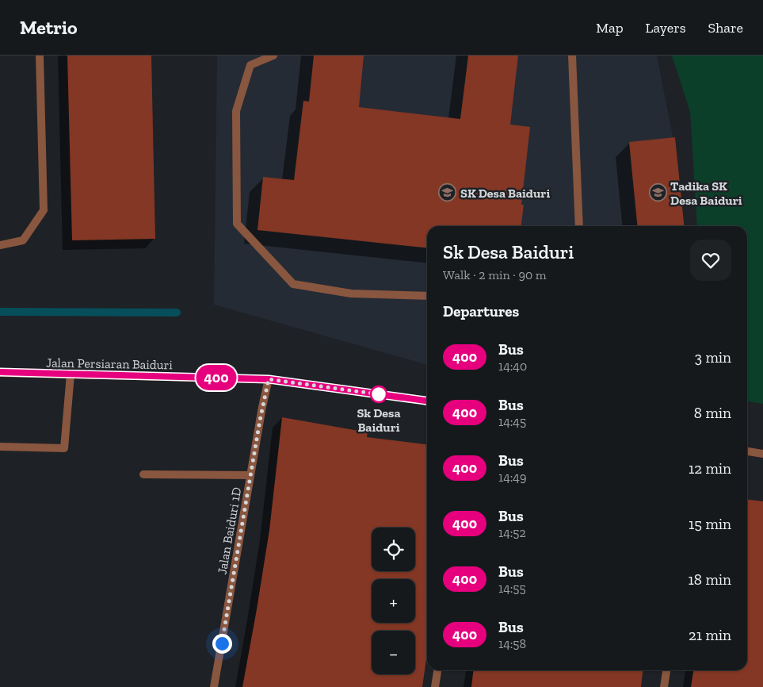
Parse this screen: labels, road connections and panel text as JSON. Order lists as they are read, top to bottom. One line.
{"streets":{"street":["Jalan Persiaran Baiduri","Jalan Baiduri 1D"]},"crossings":[["Jalan Persiaran Baiduri","Jalan Baiduri 1D"]],"places":{"school or university":["SK Desa Baiduri","Tadika SK Desa Baiduri"],"other":["Sk Desa Baiduri"]},"lines":["bus line 400"],"page":{"header":"Metrio","nav":["Map","Layers","Share"],"on_map":"400","heading":[["Sk Desa Baiduri","Walk · 2 min · 90 m"],"Departures"],"list":[{"mark":"400","name":"Bus","note":"14:40","value":"3 min"},{"mark":"400","name":"Bus","note":"14:45","value":"8 min"},{"mark":"400","name":"Bus","note":"14:49","value":"12 min"},{"mark":"400","name":"Bus","note":"14:52","value":"15 min"},{"mark":"400","name":"Bus","note":"14:55","value":"18 min"},{"mark":"400","name":"Bus","note":"14:58","value":"21 min"}],"map_buttons":["+","−"]}}
